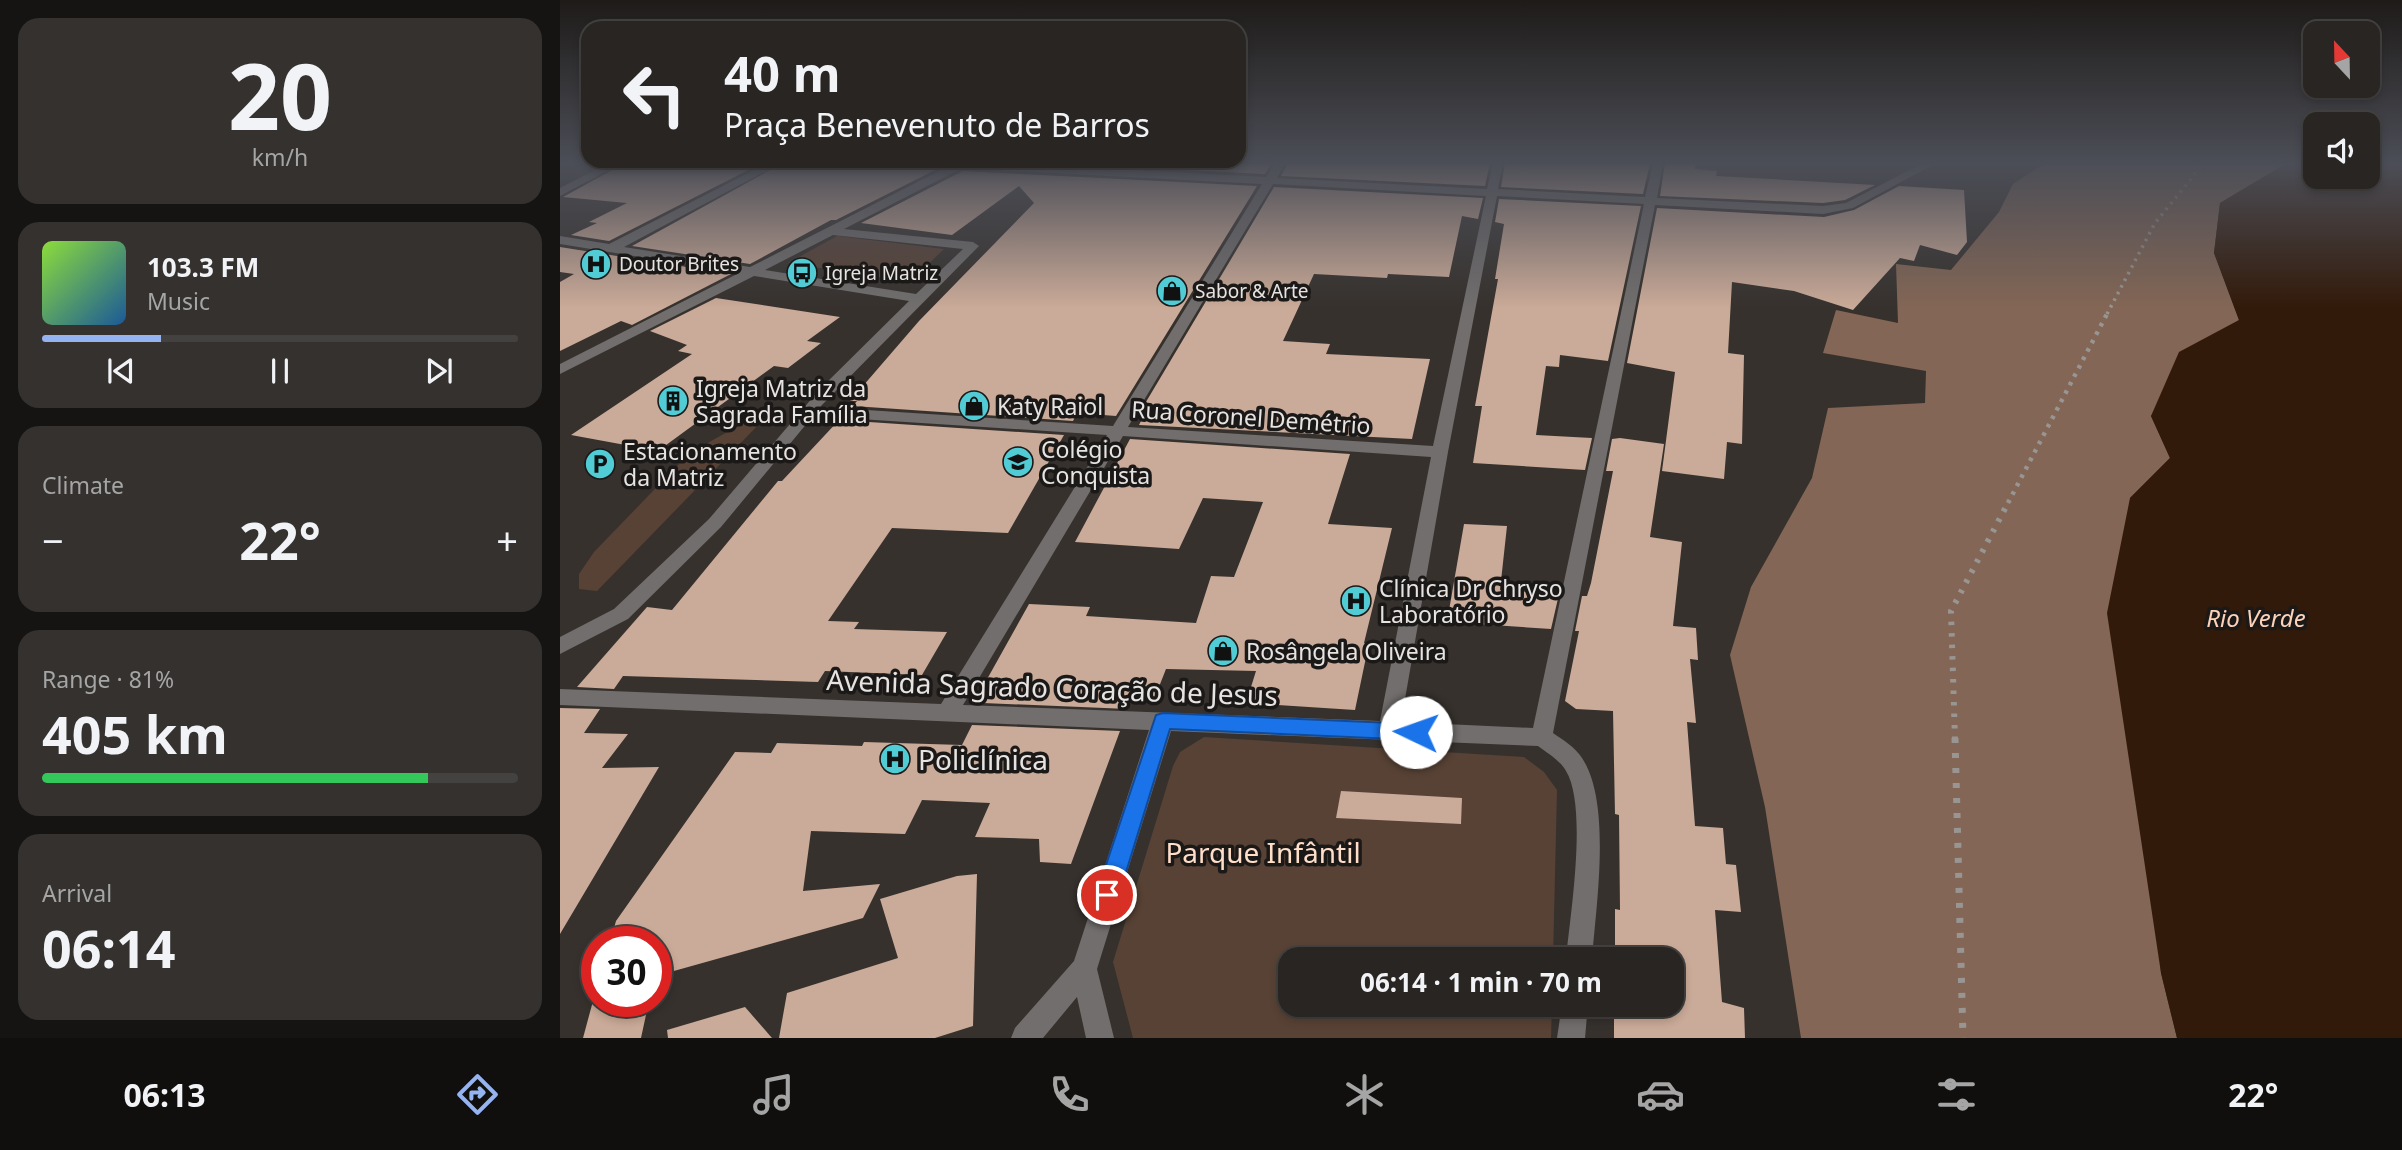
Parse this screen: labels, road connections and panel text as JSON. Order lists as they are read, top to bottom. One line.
{"streets":{"street":["Rua Coronel Demétrio","Avenida Sagrado Coração de Jesus"]},"water":["Rio Verde"],"parks":["Parque Infântil"],"places":{"hospital":["Doutor Brites","Clínica Dr Chryso Laboratório","Policlínica"],"bus stop":["Igreja Matriz"],"shop":["Sabor & Arte","Katy Raiol","Rosângela Oliveira"],"building":["Igreja Matriz da Sagrada Família"],"school or university":["Colégio Conquista"],"parking":["Estacionamento da Matriz"]},"north":"top","page":{"tile":[["20","km/h"],"Climate",["Range · 81%","405 km"],["Arrival","06:14"]],"turn":["40 m","Praça Benevenuto de Barros"],"song":["103.3 FM","Music"],"heat":["−","22°","+"],"limit":"30","trip":"06:14 · 1 min · 70 m","tabs":["06:13","22°"]}}
